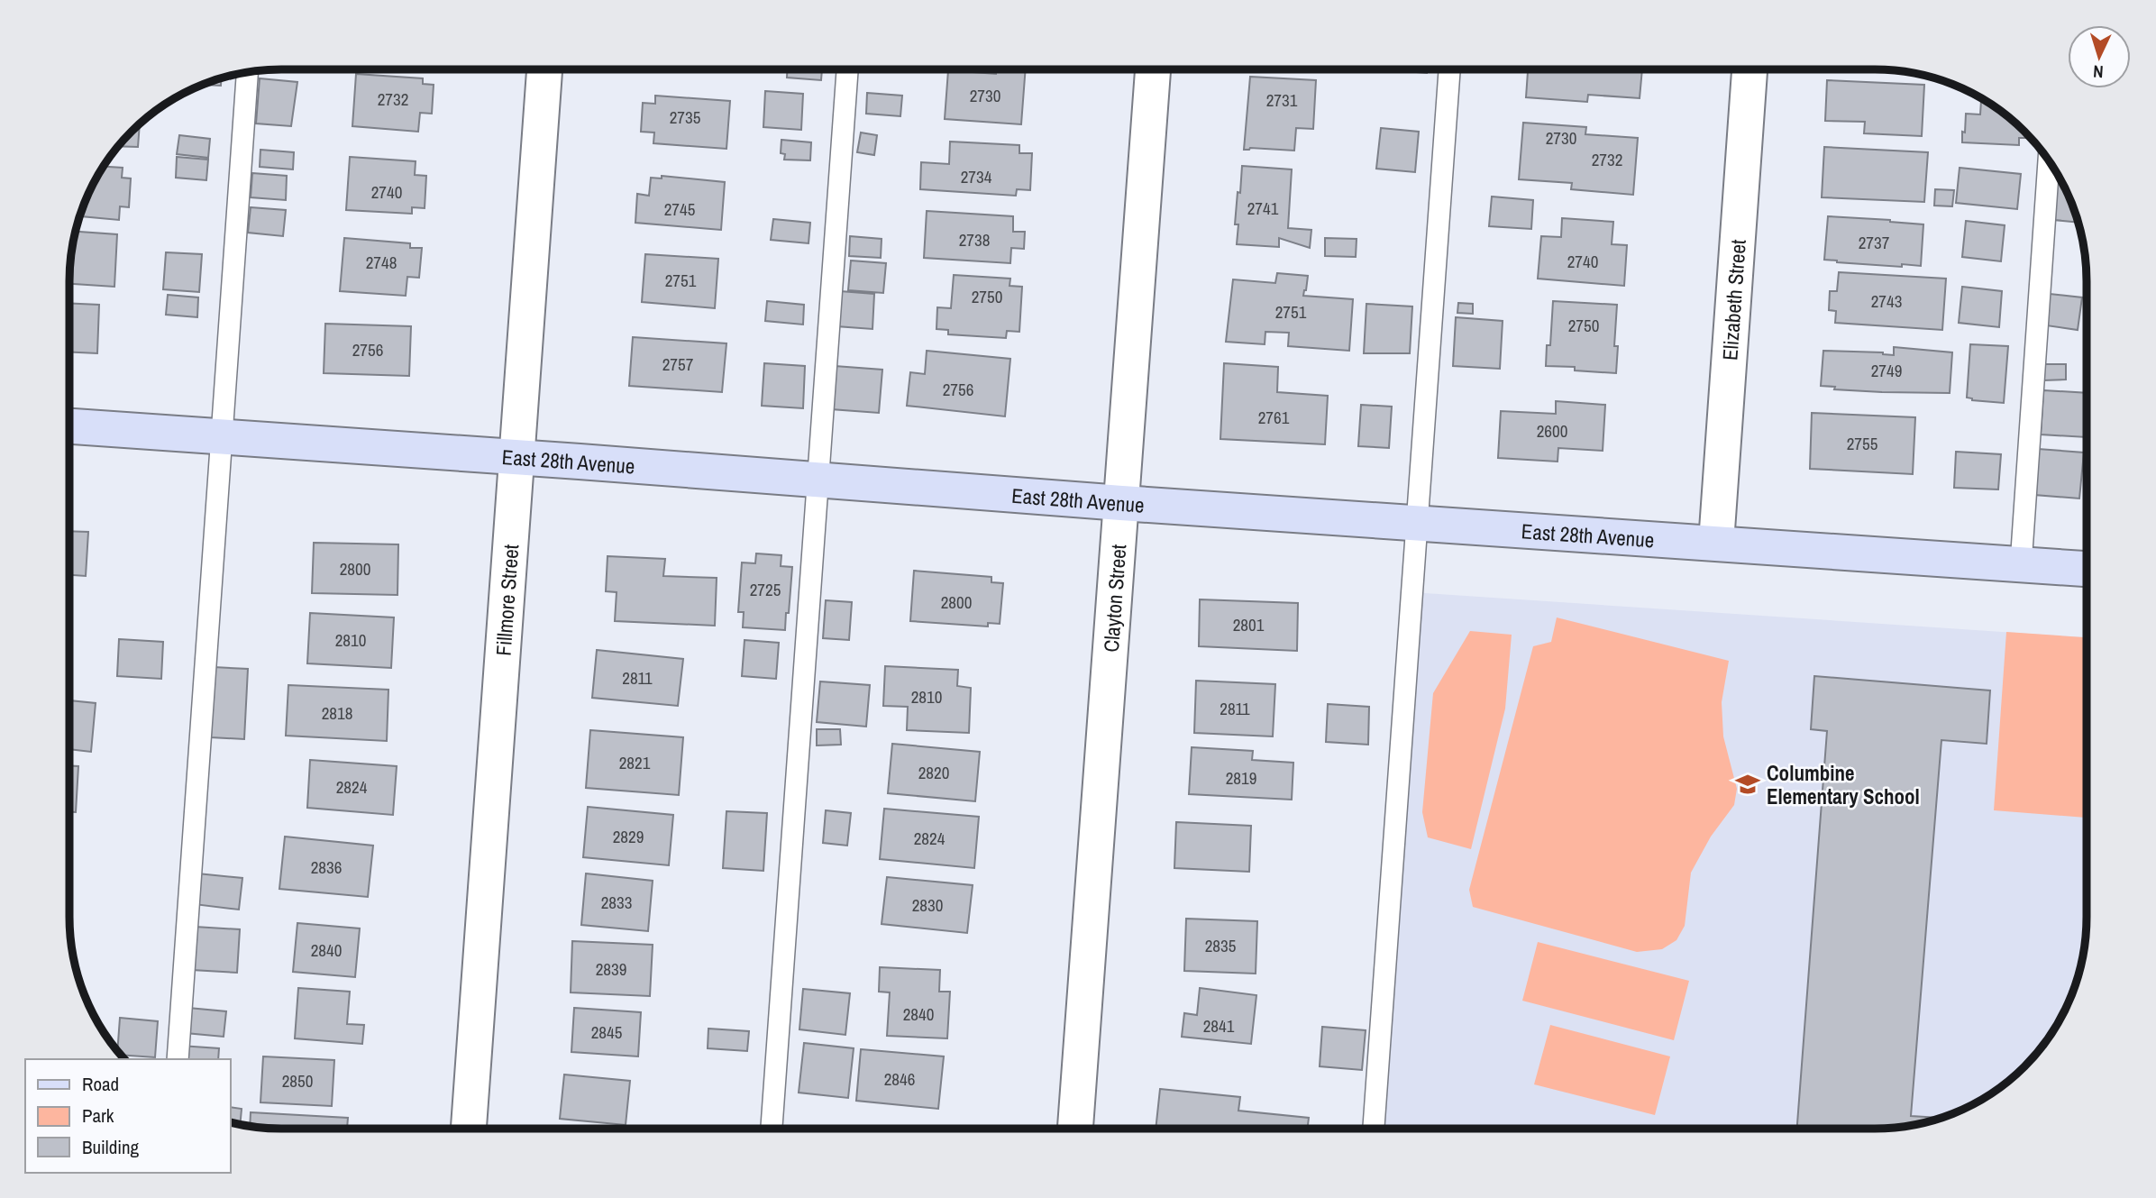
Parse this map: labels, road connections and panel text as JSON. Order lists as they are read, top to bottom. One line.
{"streets":{"street":["Elizabeth Street","East 28th Avenue","Fillmore Street","Clayton Street"]},"crossings":[["Elizabeth Street","East 28th Avenue"],["East 28th Avenue","Fillmore Street"],["East 28th Avenue","Clayton Street"]],"places":{"school or university":["Columbine Elementary School"]},"house_numbers":["2730","2732","2731","2735","2730","2732","2734","2740","2741","2745","2738","2737","2740","2748","2751","2750","2743","2751","2750","2756","2757","2749","2756","2761","2600","2755","2800","2725","2800","2801","2810","2811","2810","2811","2818","2821","2820","2819","2824","2829","2824","2836","2833","2830","2835","2840","2839","2840","2841","2845","2846","2850"],"legend":["Road","Park","Building"],"north":"bottom"}
